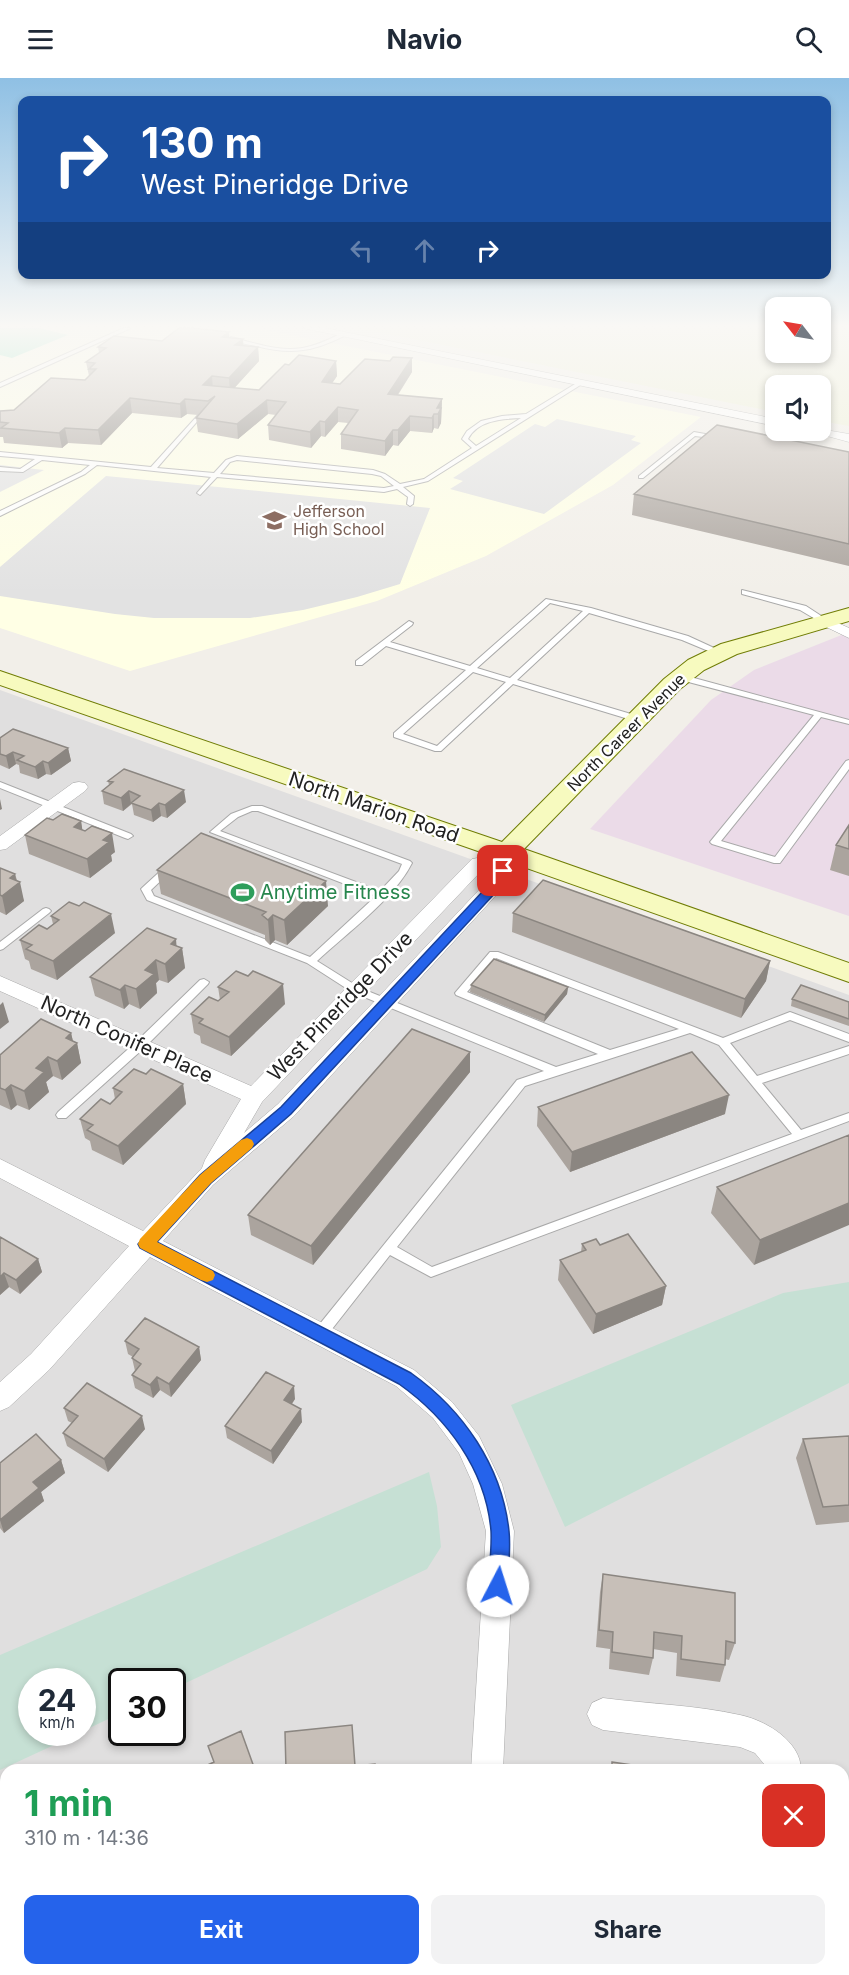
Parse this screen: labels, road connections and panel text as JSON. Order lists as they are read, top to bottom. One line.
{"streets":{"main road":["North Career Avenue","North Marion Road"],"street":["West Pineridge Drive","North Conifer Place"]},"crossings":[["North Career Avenue","North Marion Road"],["North Career Avenue","West Pineridge Drive"],["North Marion Road","West Pineridge Drive"],["West Pineridge Drive","North Conifer Place"]],"places":{"school or university":["Jefferson High School"],"sports":["Anytime Fitness"]},"north":"top left","page":{"header":"Navio","turn":["130 m","West Pineridge Drive"],"speed":"24 km/h","limit":"30","heading":["1 min","310 m · 14:36"],"buttons":["Exit","Share"]}}
